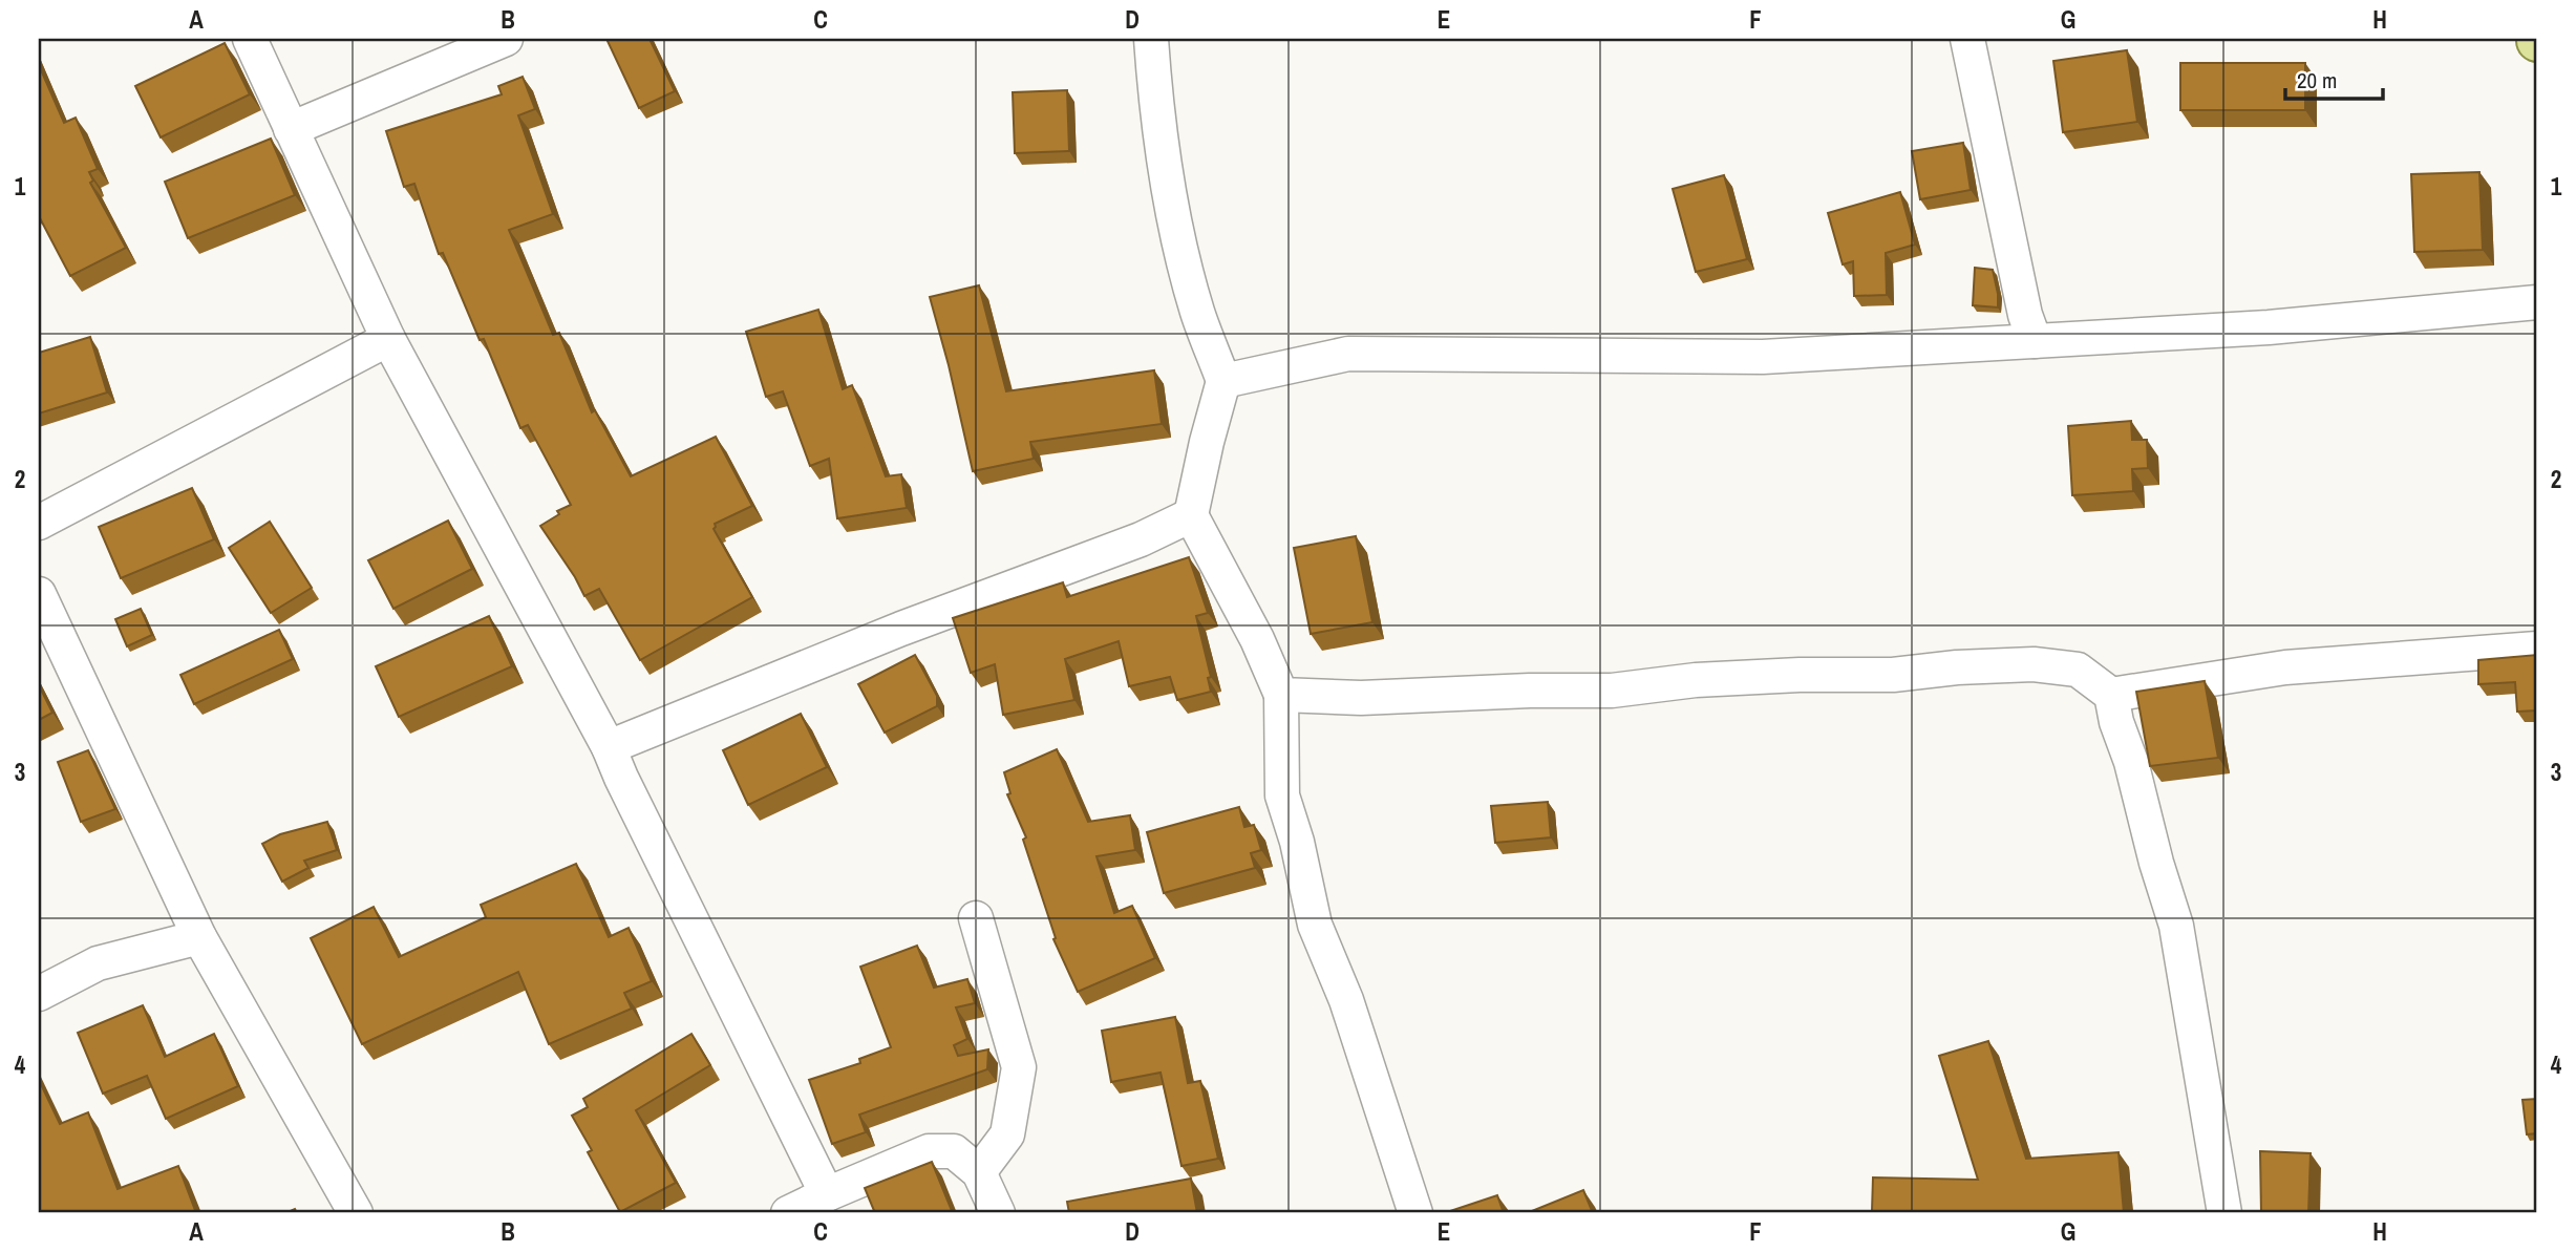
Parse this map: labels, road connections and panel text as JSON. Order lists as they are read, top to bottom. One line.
{"scale_bar":"20 m","grid":{"columns":["A","B","C","D","E","F","G","H"],"rows":["1","2","3","4"]}}
